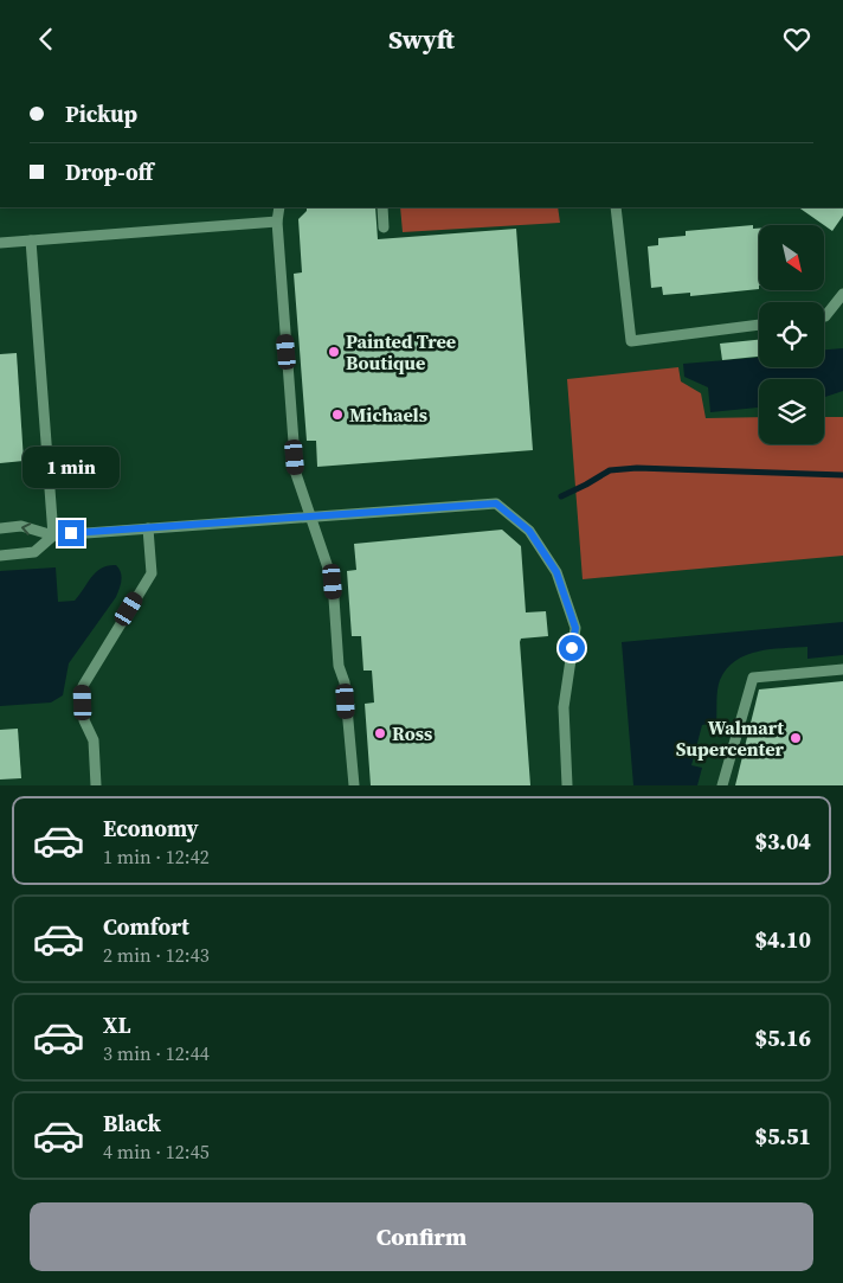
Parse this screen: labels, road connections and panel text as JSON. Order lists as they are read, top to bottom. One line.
{"places":["Painted Tree Boutique","Michaels","Ross","Walmart Supercenter"],"north":"bottom right","page":{"header":"Swyft","banner":["Pickup","Drop-off"],"bubble":"1 min","list":[{"name":"Economy","note":"1 min · 12:42","value":"$3.04"},{"name":"Comfort","note":"2 min · 12:43","value":"$4.10"},{"name":"XL","note":"3 min · 12:44","value":"$5.16"},{"name":"Black","note":"4 min · 12:45","value":"$5.51"}],"buttons":"Confirm"}}
